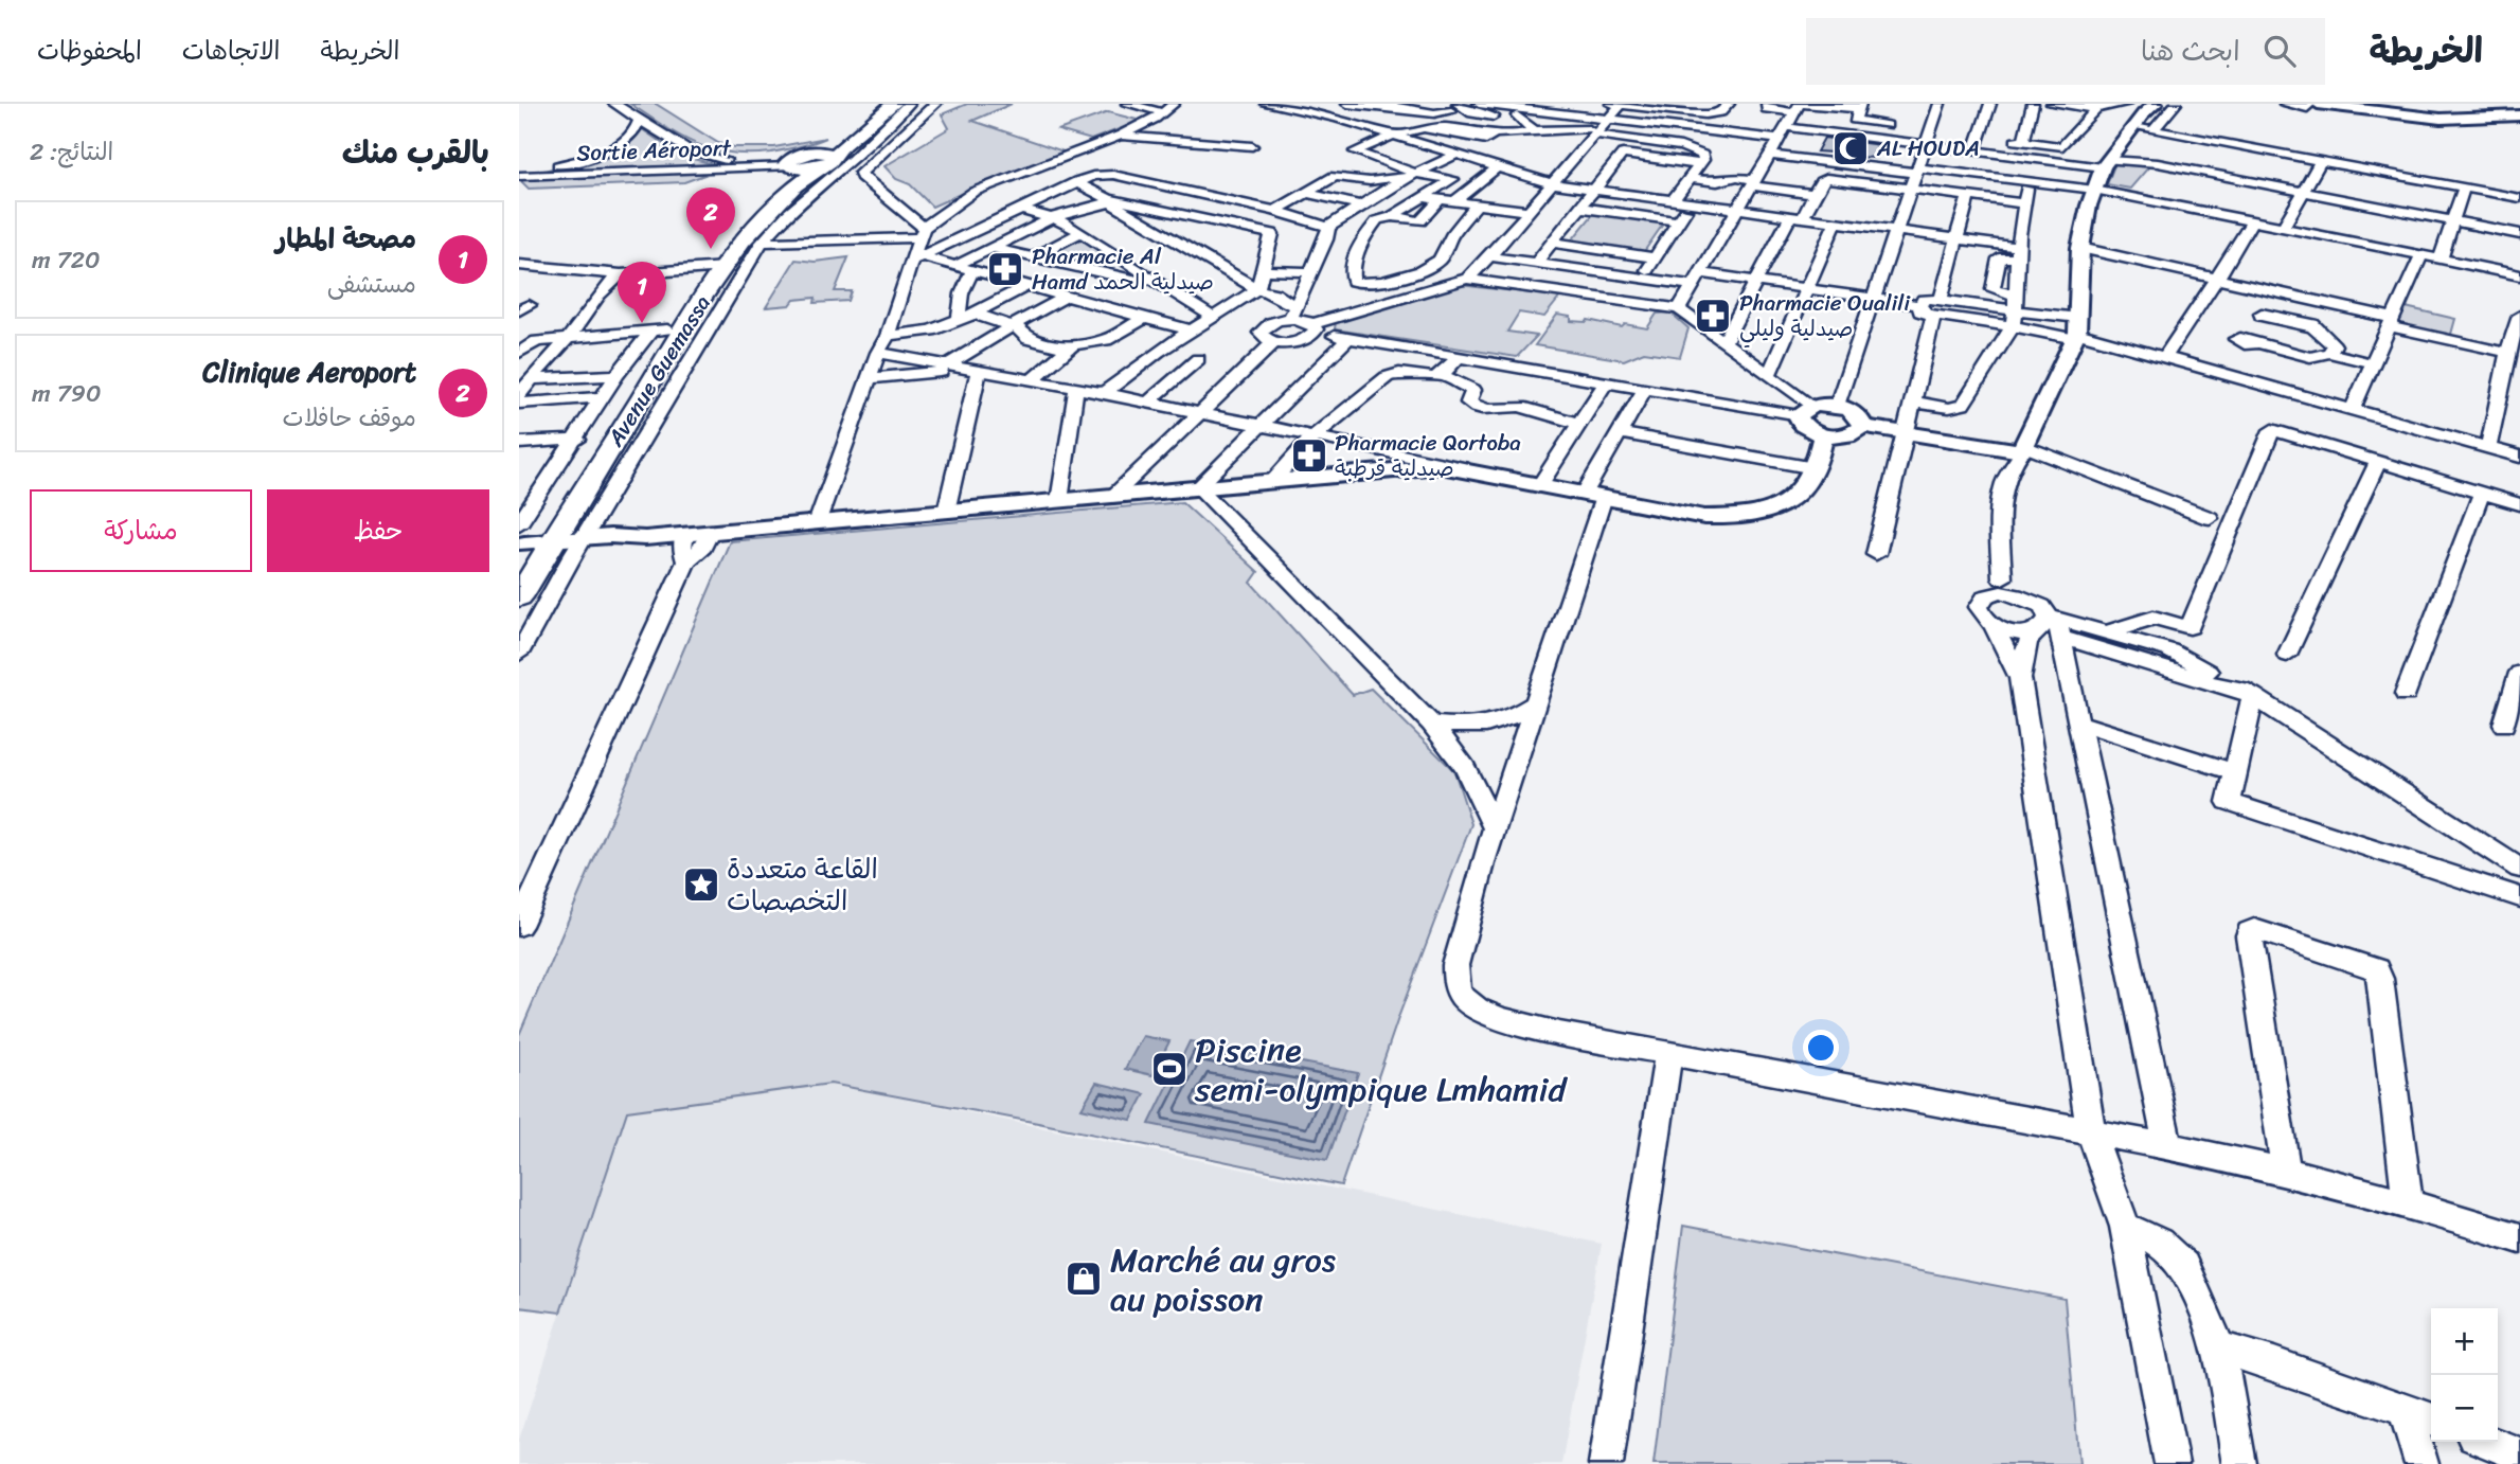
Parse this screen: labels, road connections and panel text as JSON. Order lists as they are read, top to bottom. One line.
{"streets":{"main road":["Avenue Guemassa"],"street":["Sortie Aéroport"]},"crossings":[["Sortie Aéroport","Avenue Guemassa"]],"places":{"mosque":["AL HOUDA"],"pharmacy":["Pharmacie Al Hamd صيدلية الحمد","Pharmacie Oualili صيدلية وليلي","Pharmacie Qortoba صيدلية قرطبة"],"place":["القاعة متعددة التخصصات"],"sports":["Piscine semi-olympique Lmhamid"],"shop":["Marché au gros au poisson"]},"page":{"header":"الخريطة","search":"ابحث هنا","nav":["الخريطة","الاتجاهات","المحفوظات"],"heading":["بالقرب منك","النتائج: 2"],"pins":["2","1"],"list":[{"mark":"1","name":"مصحة المطار","note":"مستشفى","value":"720 m"},{"mark":"2","name":"Clinique Aeroport","note":"موقف حافلات","value":"790 m"}],"buttons":["حفظ","مشاركة"],"map_buttons":["+","−"]}}
